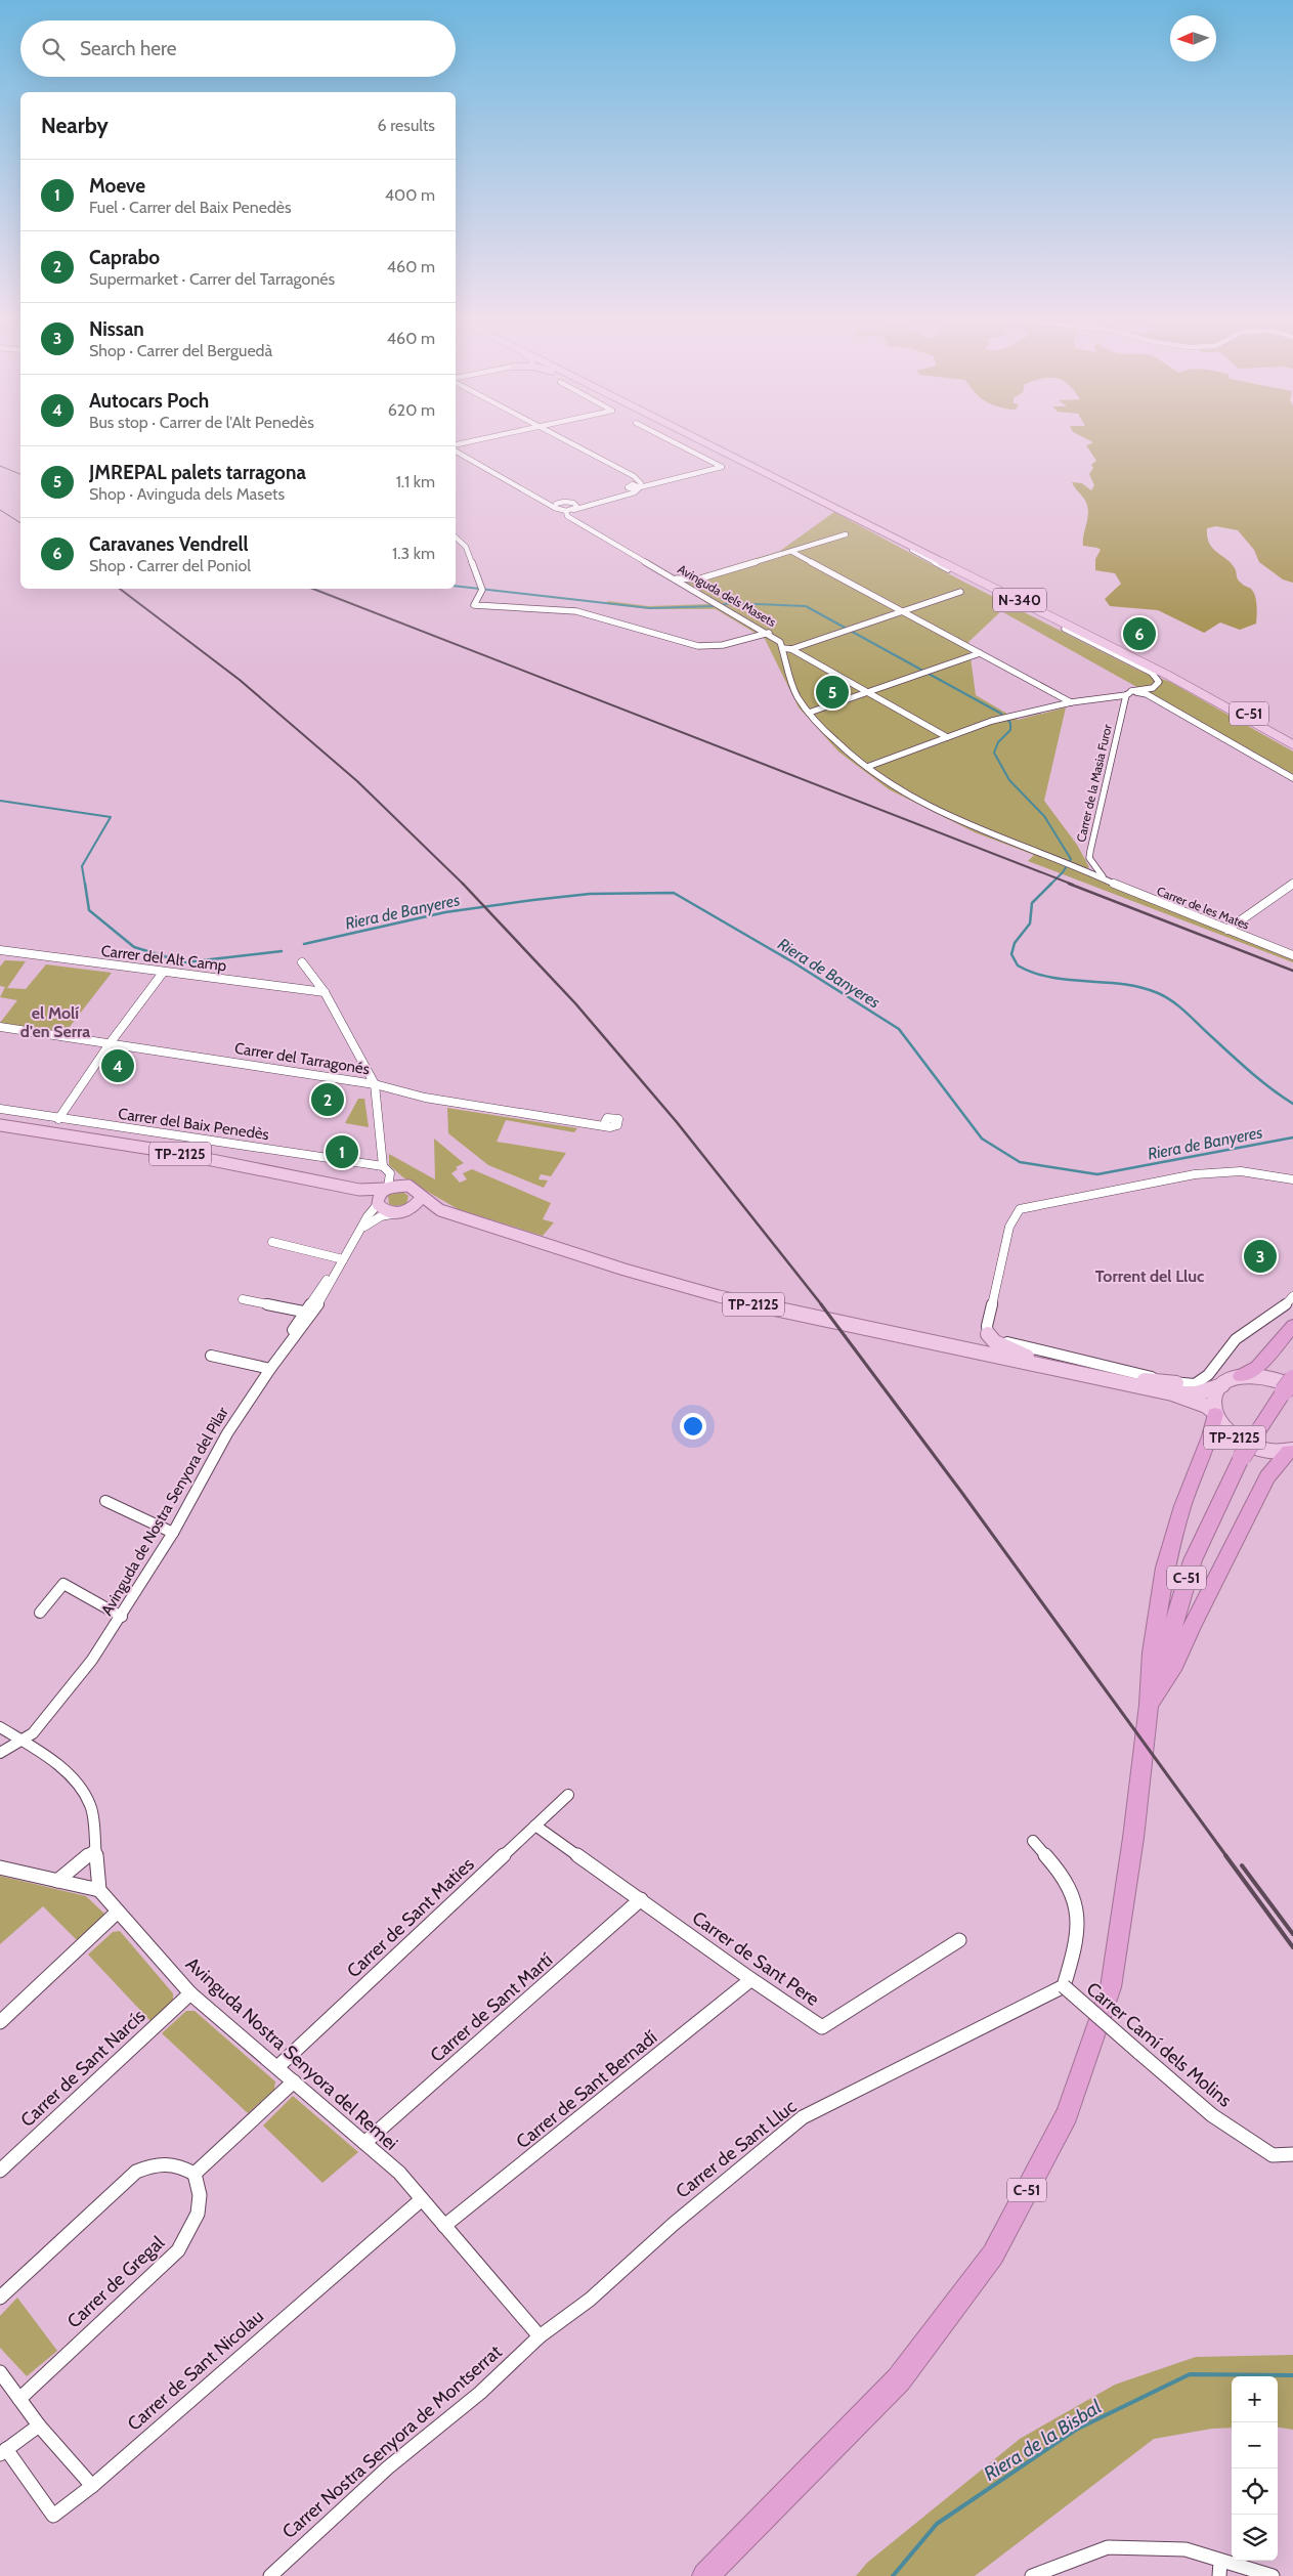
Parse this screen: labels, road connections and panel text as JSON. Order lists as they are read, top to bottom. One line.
{"streets":{"highway":["C-51"],"main road":["N-340","TP-2125"],"street":["Avinguda dels Masets","Carrer de la Masia Furor","Carrer de les Mates","Carrer del Alt Camp","Carrer del Tarragonés","Carrer del Baix Penedès","Avinguda de Nostra Senyora del Pilar","Carrer de Sant Maties","Carrer de Sant Pere","Carrer de Sant Martí","Carrer Camí dels Molins","Avinguda Nostra Senyora del Remei","Carrer de Sant Narcís","Carrer de Sant Bernadí","Carrer de Sant Lluc","Carrer de Gregal","Carrer de Sant Nicolau","Carrer Nostra Senyora de Montserrat"]},"crossings":[["Avinguda dels Masets","Carrer de la Masia Furor"],["Avinguda dels Masets","Carrer de les Mates"],["N-340","C-51"],["C-51","TP-2125"],["Carrer de la Masia Furor","Carrer de les Mates"],["TP-2125","Avinguda de Nostra Senyora del Pilar"],["Carrer de Sant Maties","Carrer de Sant Pere"],["Carrer de Sant Maties","Avinguda Nostra Senyora del Remei"],["Carrer de Sant Pere","Carrer de Sant Martí"],["Carrer de Sant Pere","Carrer de Sant Bernadí"],["Carrer de Sant Martí","Avinguda Nostra Senyora del Remei"],["Carrer Camí dels Molins","Carrer de Sant Lluc"],["Avinguda Nostra Senyora del Remei","Carrer de Sant Narcís"],["Avinguda Nostra Senyora del Remei","Carrer de Sant Bernadí"],["Avinguda Nostra Senyora del Remei","Carrer de Sant Lluc"],["Avinguda Nostra Senyora del Remei","Carrer de Sant Nicolau"],["Avinguda Nostra Senyora del Remei","Carrer Nostra Senyora de Montserrat"],["Carrer de Sant Lluc","Carrer Nostra Senyora de Montserrat"]],"districts":["el Molí d'en Serra","Torrent del Lluc"],"water":["Riera de Banyeres","Riera de la Bisbal"],"north":"left","page":{"search":"Search here","heading":["Nearby","6 results"],"list":[{"mark":"1","name":"Moeve","note":"Fuel · Carrer del Baix Penedès","value":"400 m"},{"mark":"2","name":"Caprabo","note":"Supermarket · Carrer del Tarragonés","value":"460 m"},{"mark":"3","name":"Nissan","note":"Shop · Carrer del Berguedà","value":"460 m"},{"mark":"4","name":"Autocars Poch","note":"Bus stop · Carrer de l'Alt Penedès","value":"620 m"},{"mark":"5","name":"JMREPAL palets tarragona","note":"Shop · Avinguda dels Masets","value":"1.1 km"},{"mark":"6","name":"Caravanes Vendrell","note":"Shop · Carrer del Poniol","value":"1.3 km"}],"pins":["6","5","4","2","1","3"],"map_buttons":["+","−"]}}
